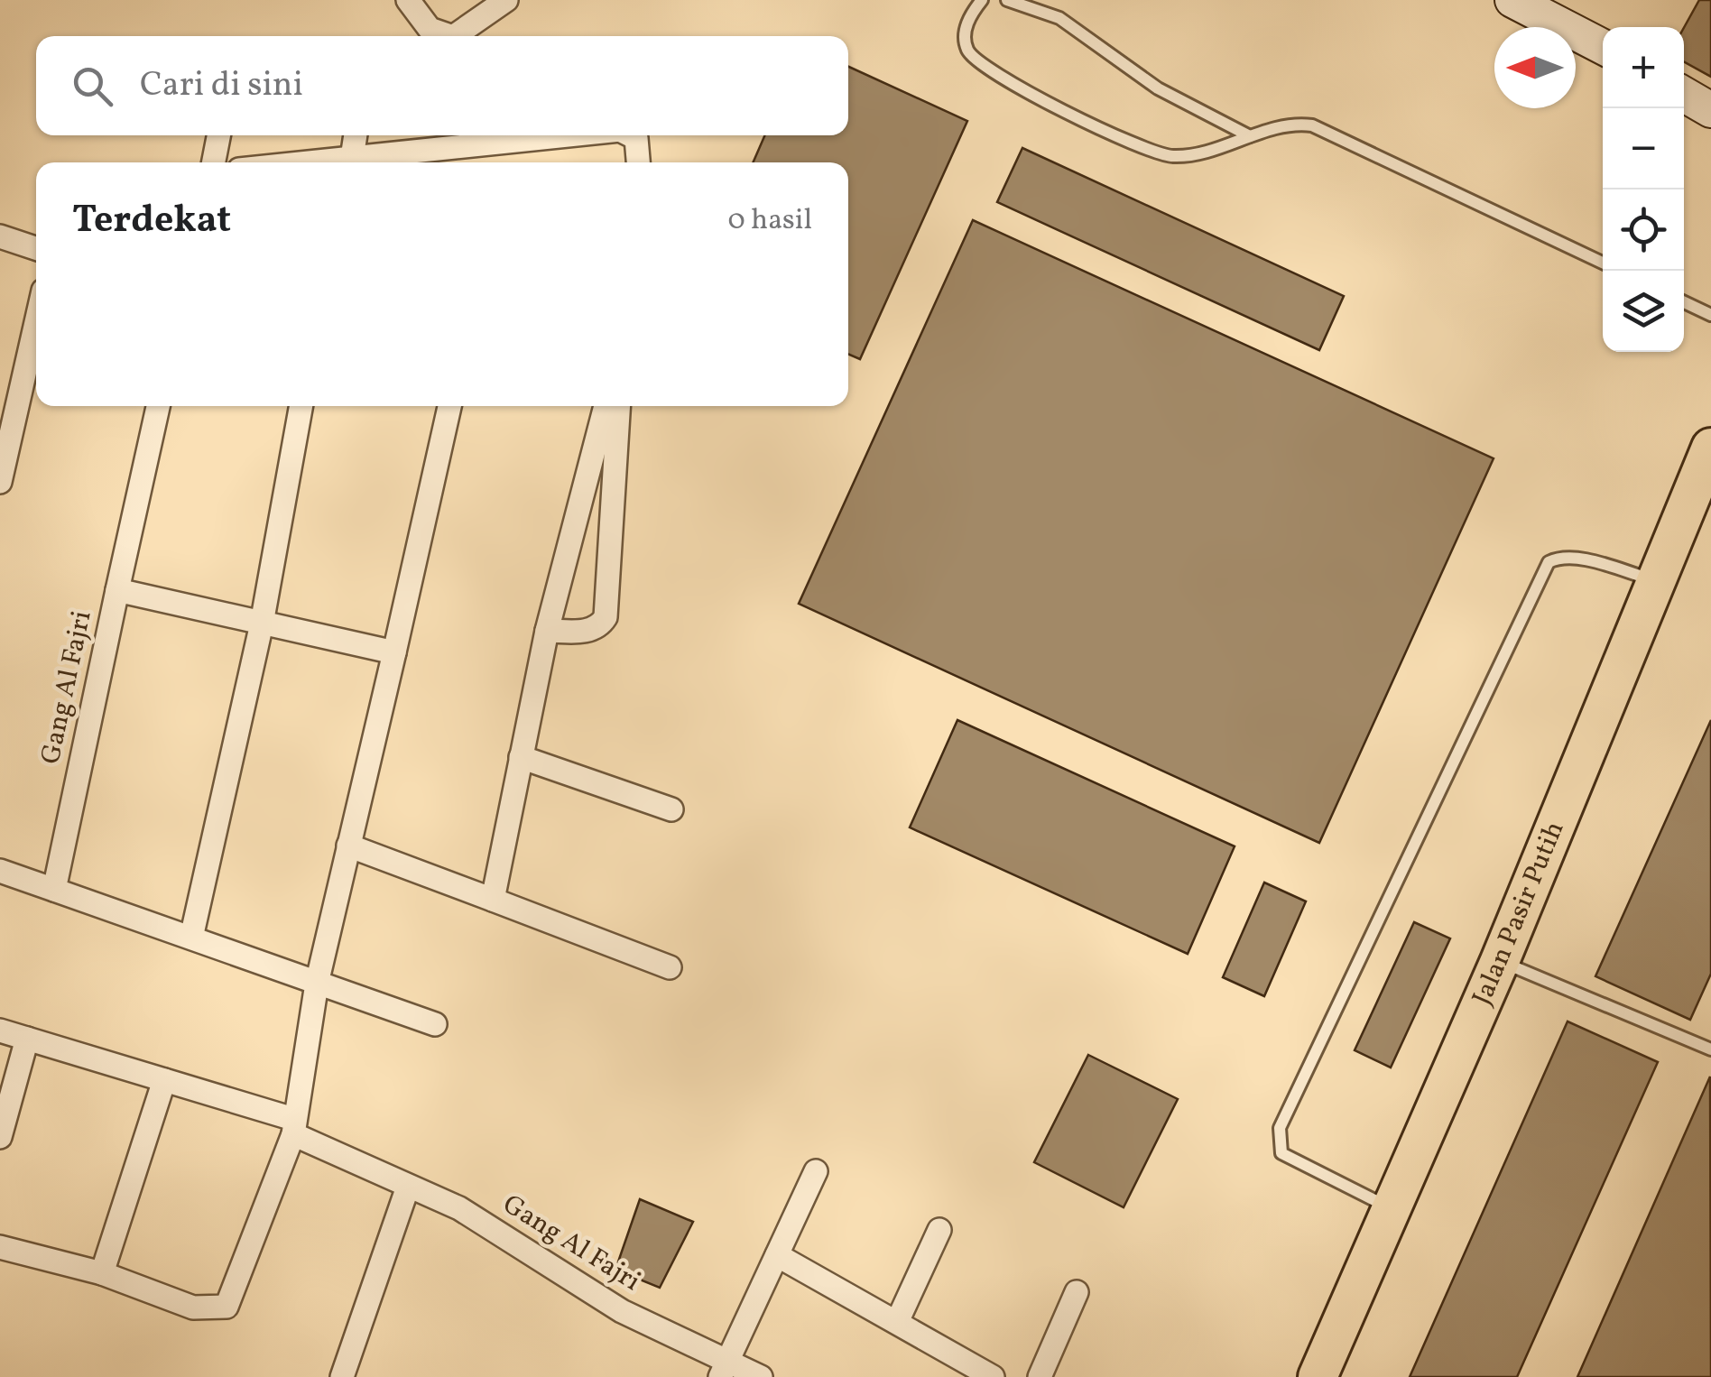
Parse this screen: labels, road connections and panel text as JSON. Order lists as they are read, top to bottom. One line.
{"streets":{"highway":["Jalan Pasir Putih"],"street":["Gang Al Fajri"]},"north":"left","page":{"map_buttons":["+","−"],"search":"Cari di sini","heading":["Terdekat","0 hasil"]}}
